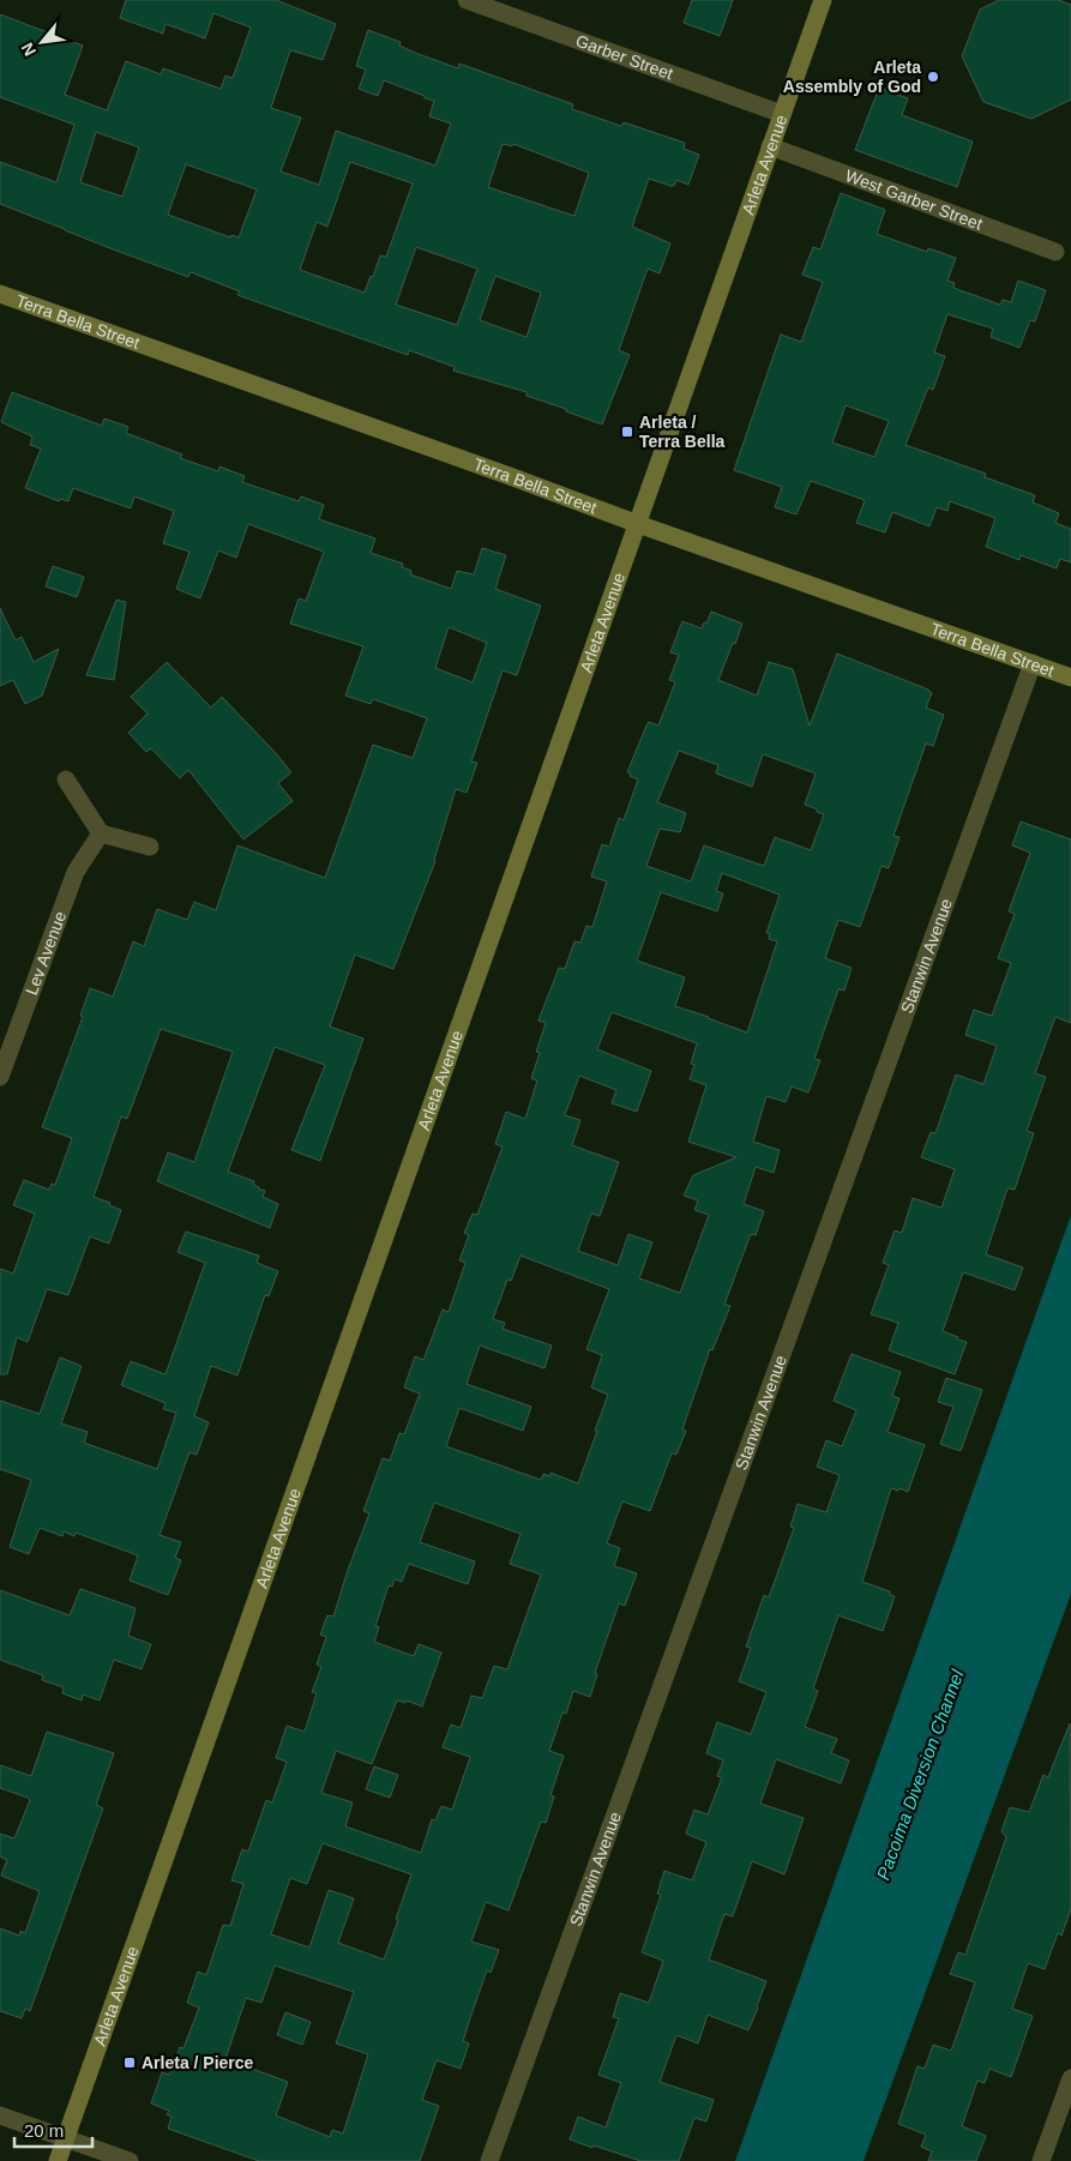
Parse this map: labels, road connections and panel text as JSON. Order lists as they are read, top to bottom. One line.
{"streets":{"main road":["Arleta Avenue","Terra Bella Street"],"street":["Garber Street","West Garber Street","Lev Avenue","Stanwin Avenue"]},"crossings":[["Garber Street","Arleta Avenue"],["Arleta Avenue","West Garber Street"],["Arleta Avenue","Terra Bella Street"],["Terra Bella Street","Stanwin Avenue"]],"water":["Pacoima Diversion Channel"],"places":{"other":["Arleta Assembly of God"],"transit":["Arleta / Terra Bella","Arleta / Pierce"]},"scale_bar":"20 m","north":"bottom left"}
